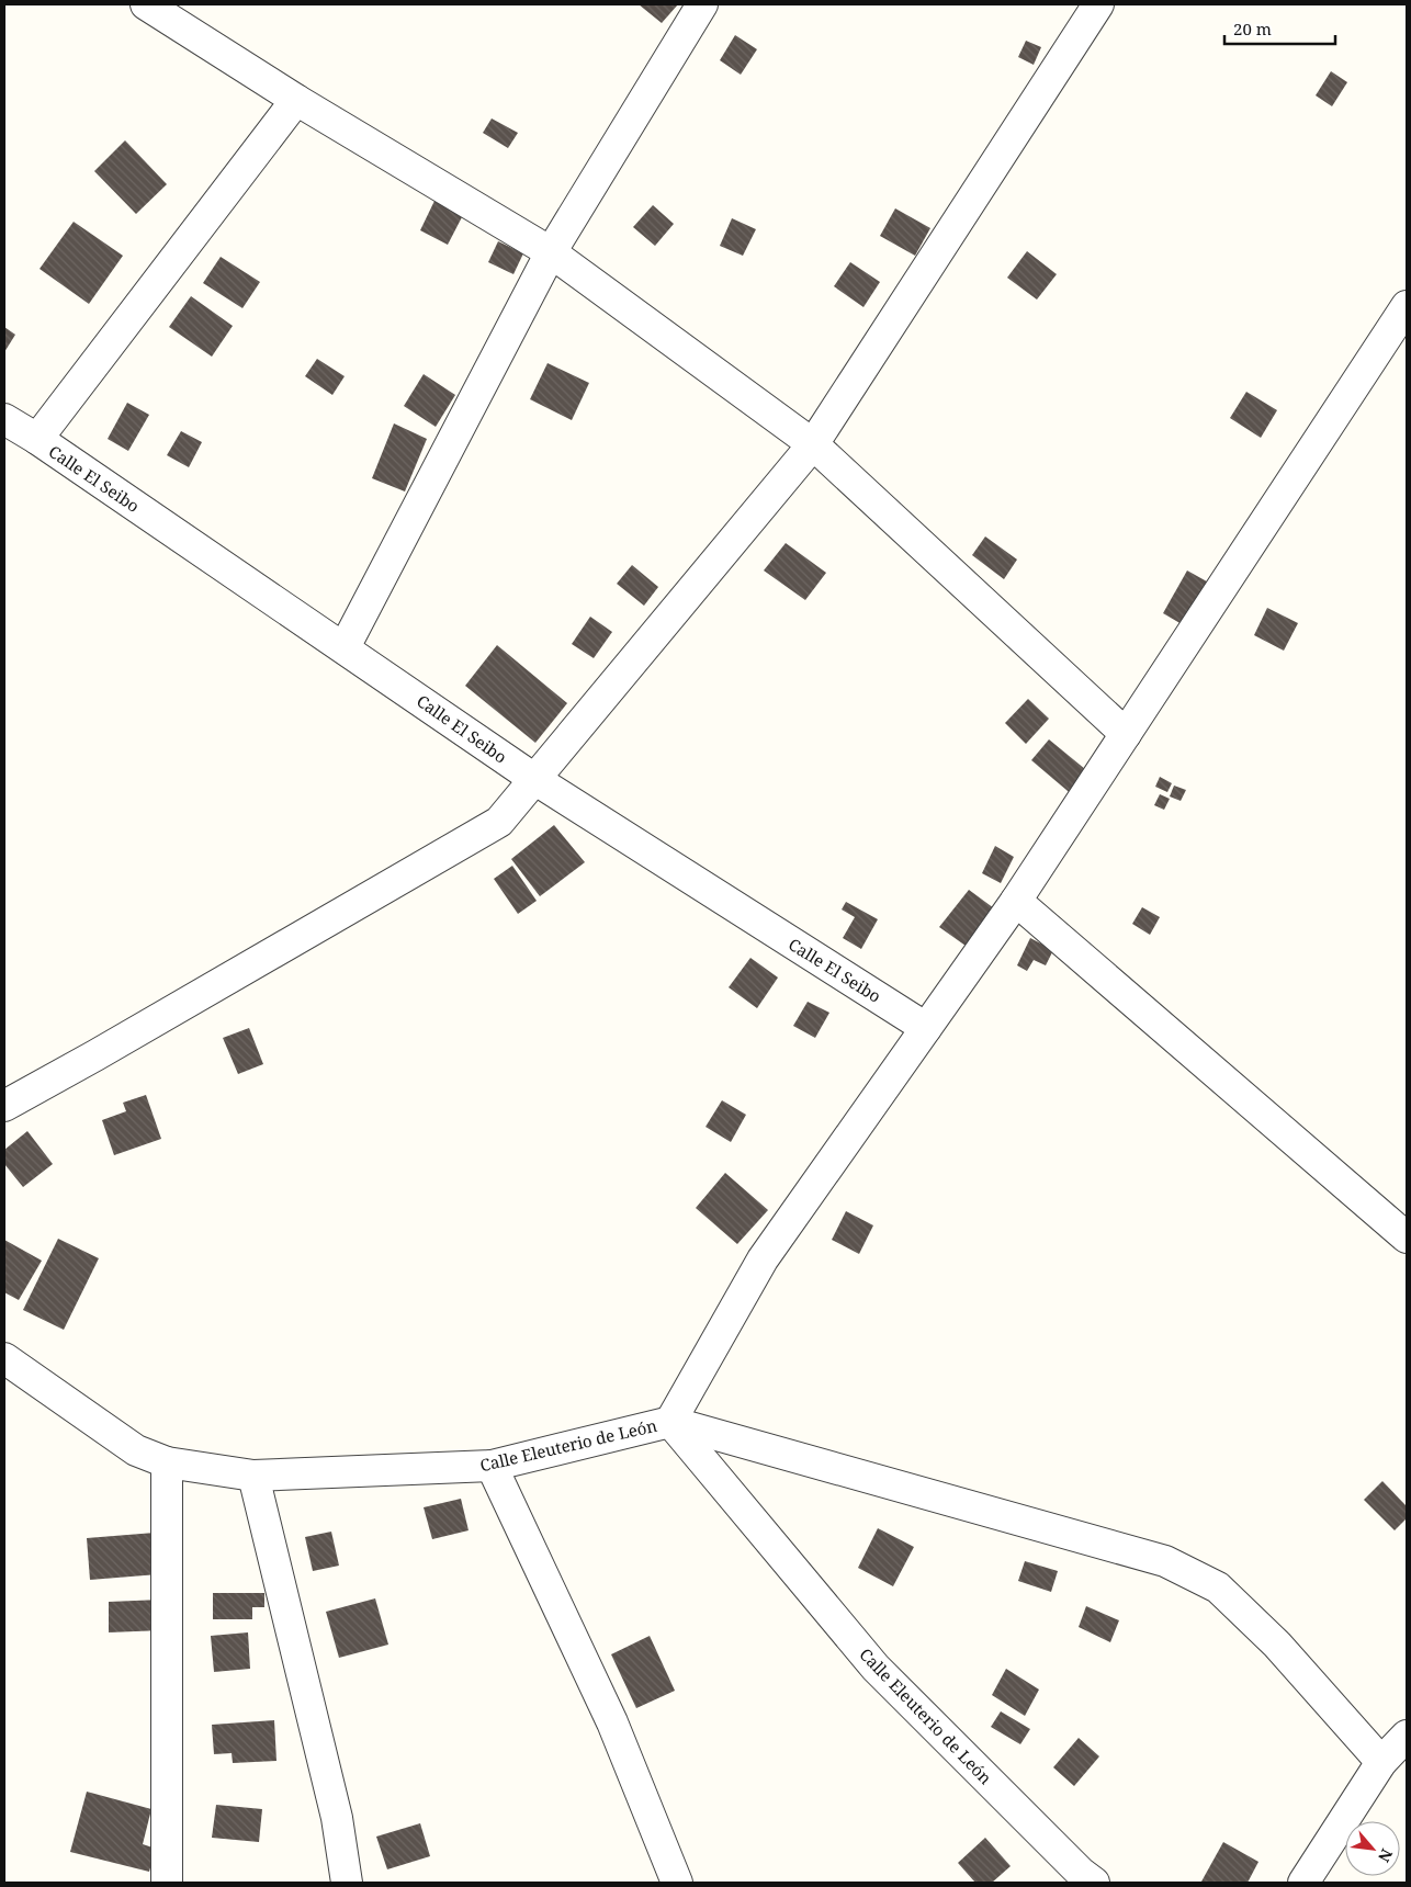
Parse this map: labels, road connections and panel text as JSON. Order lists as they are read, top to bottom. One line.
{"streets":{"street":["Calle El Seibo","Calle Eleuterio de León"]},"scale_bar":"20 m","north":"bottom right"}
